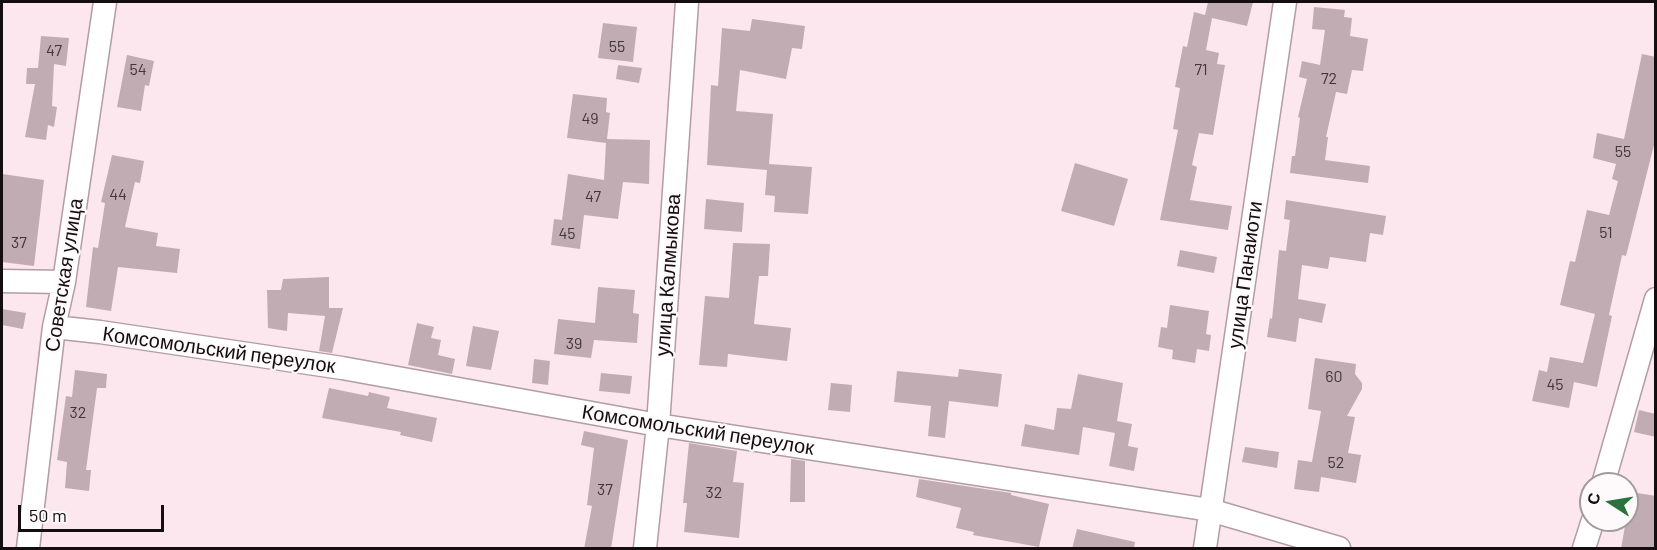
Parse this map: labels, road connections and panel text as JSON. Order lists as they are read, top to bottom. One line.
{"streets":{"street":["Советская улица","улица Калмыкова","улица Панаиоти","Комсомольский переулок"]},"crossings":[["Советская улица","Комсомольский переулок"],["улица Калмыкова","Комсомольский переулок"],["улица Панаиоти","Комсомольский переулок"]],"house_numbers":["55","47","54","71","72","49","55","44","47","51","45","37","39","60","45","32","52","37","32"],"scale_bar":"50 m","north":"left"}
